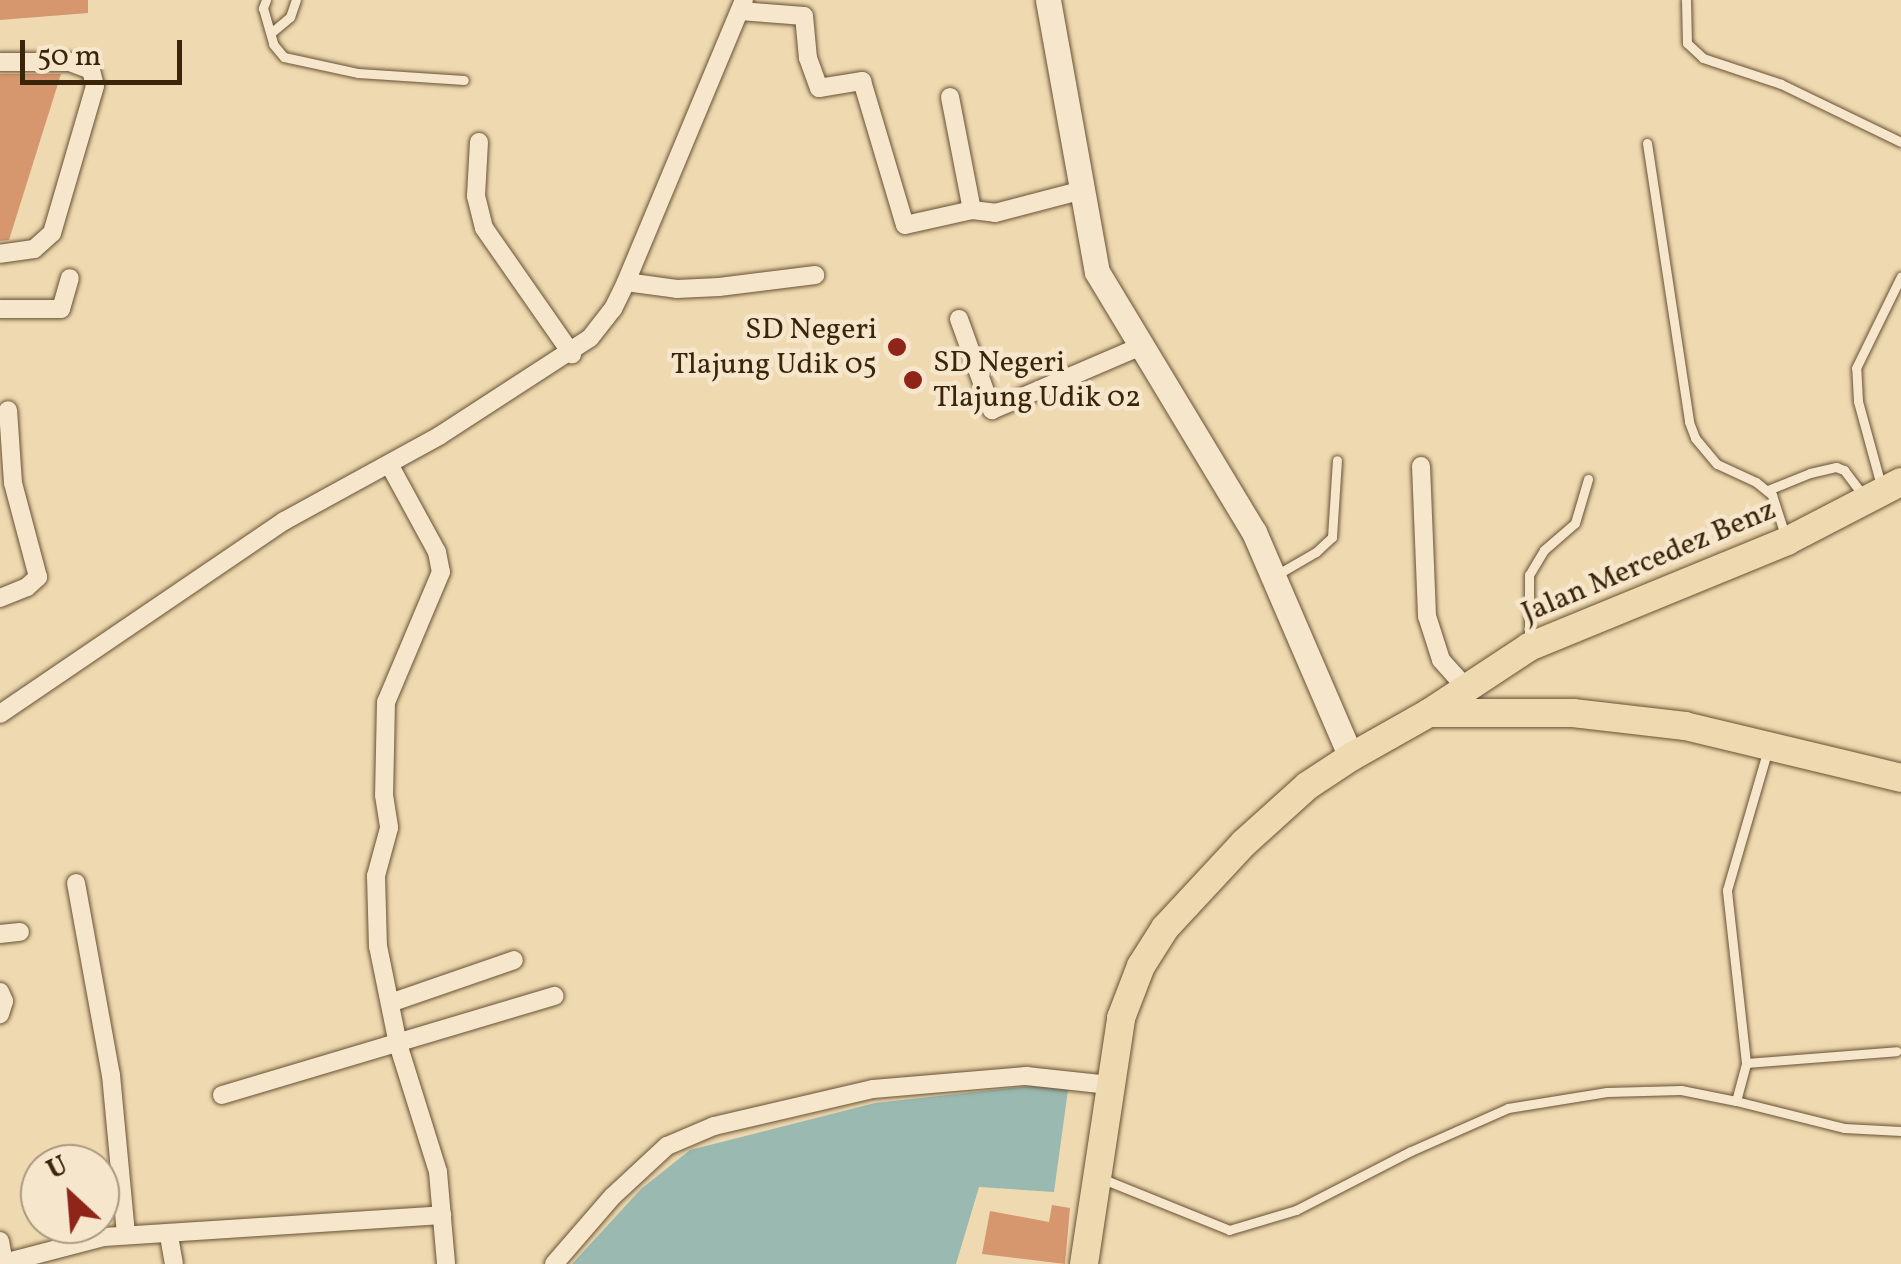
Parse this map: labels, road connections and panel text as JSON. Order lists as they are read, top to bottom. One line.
{"streets":{"main road":["Jalan Mercedez Benz"]},"places":["SD Negeri Tlajung Udik 05","SD Negeri Tlajung Udik 02"],"scale_bar":"50 m","north":"top left"}
